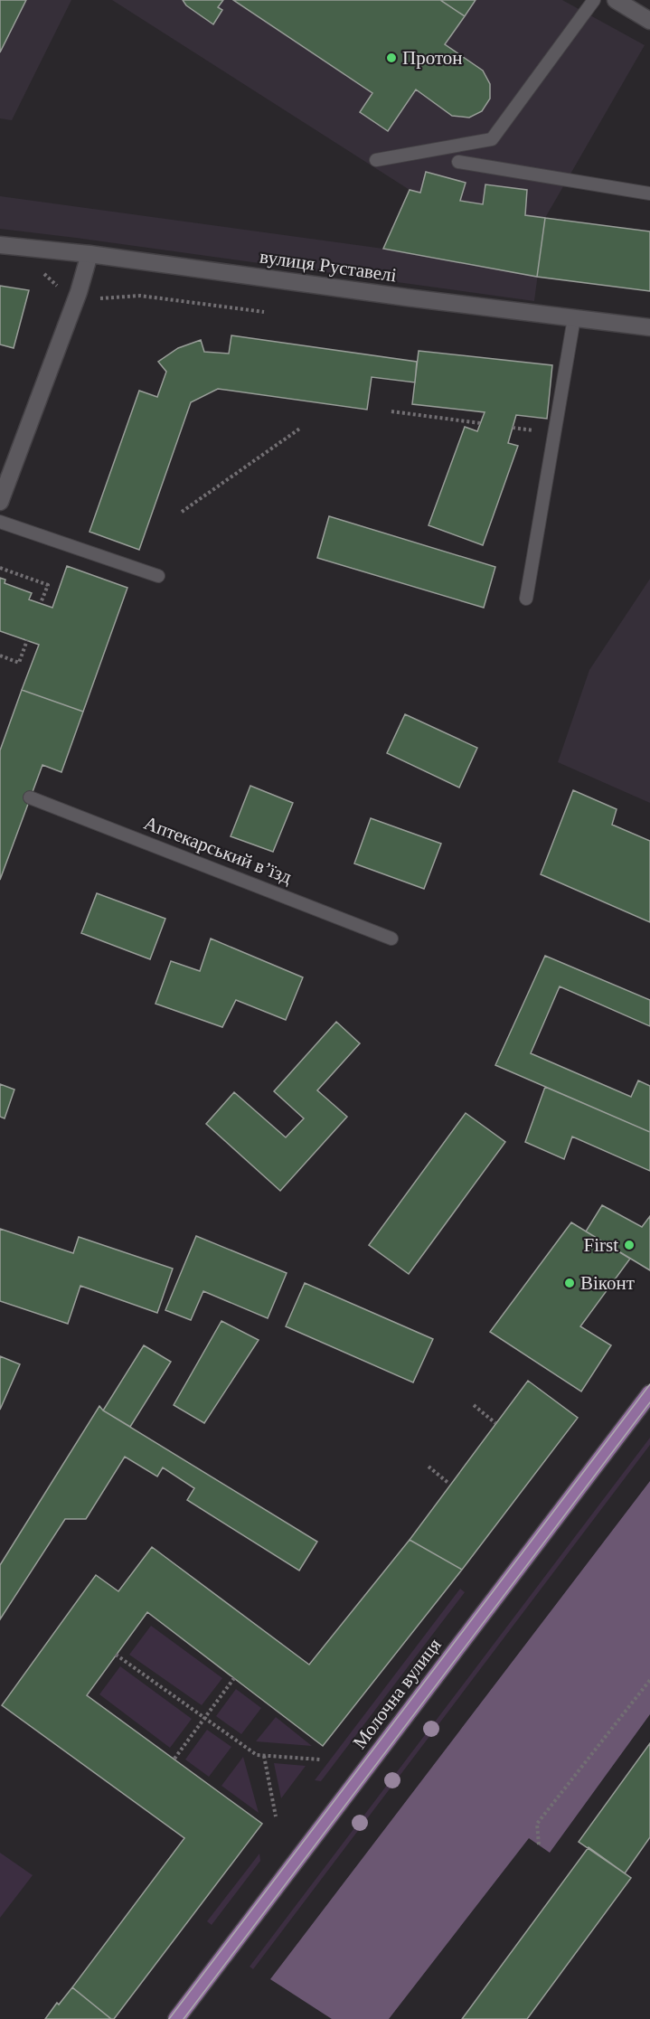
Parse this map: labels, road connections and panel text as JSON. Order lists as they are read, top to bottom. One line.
{"streets":{"main road":["Молочна вулиця"],"street":["вулиця Руставелі"],"lane":["Аптекарський в’їзд"]},"places":["Протон","First","Віконт"]}
